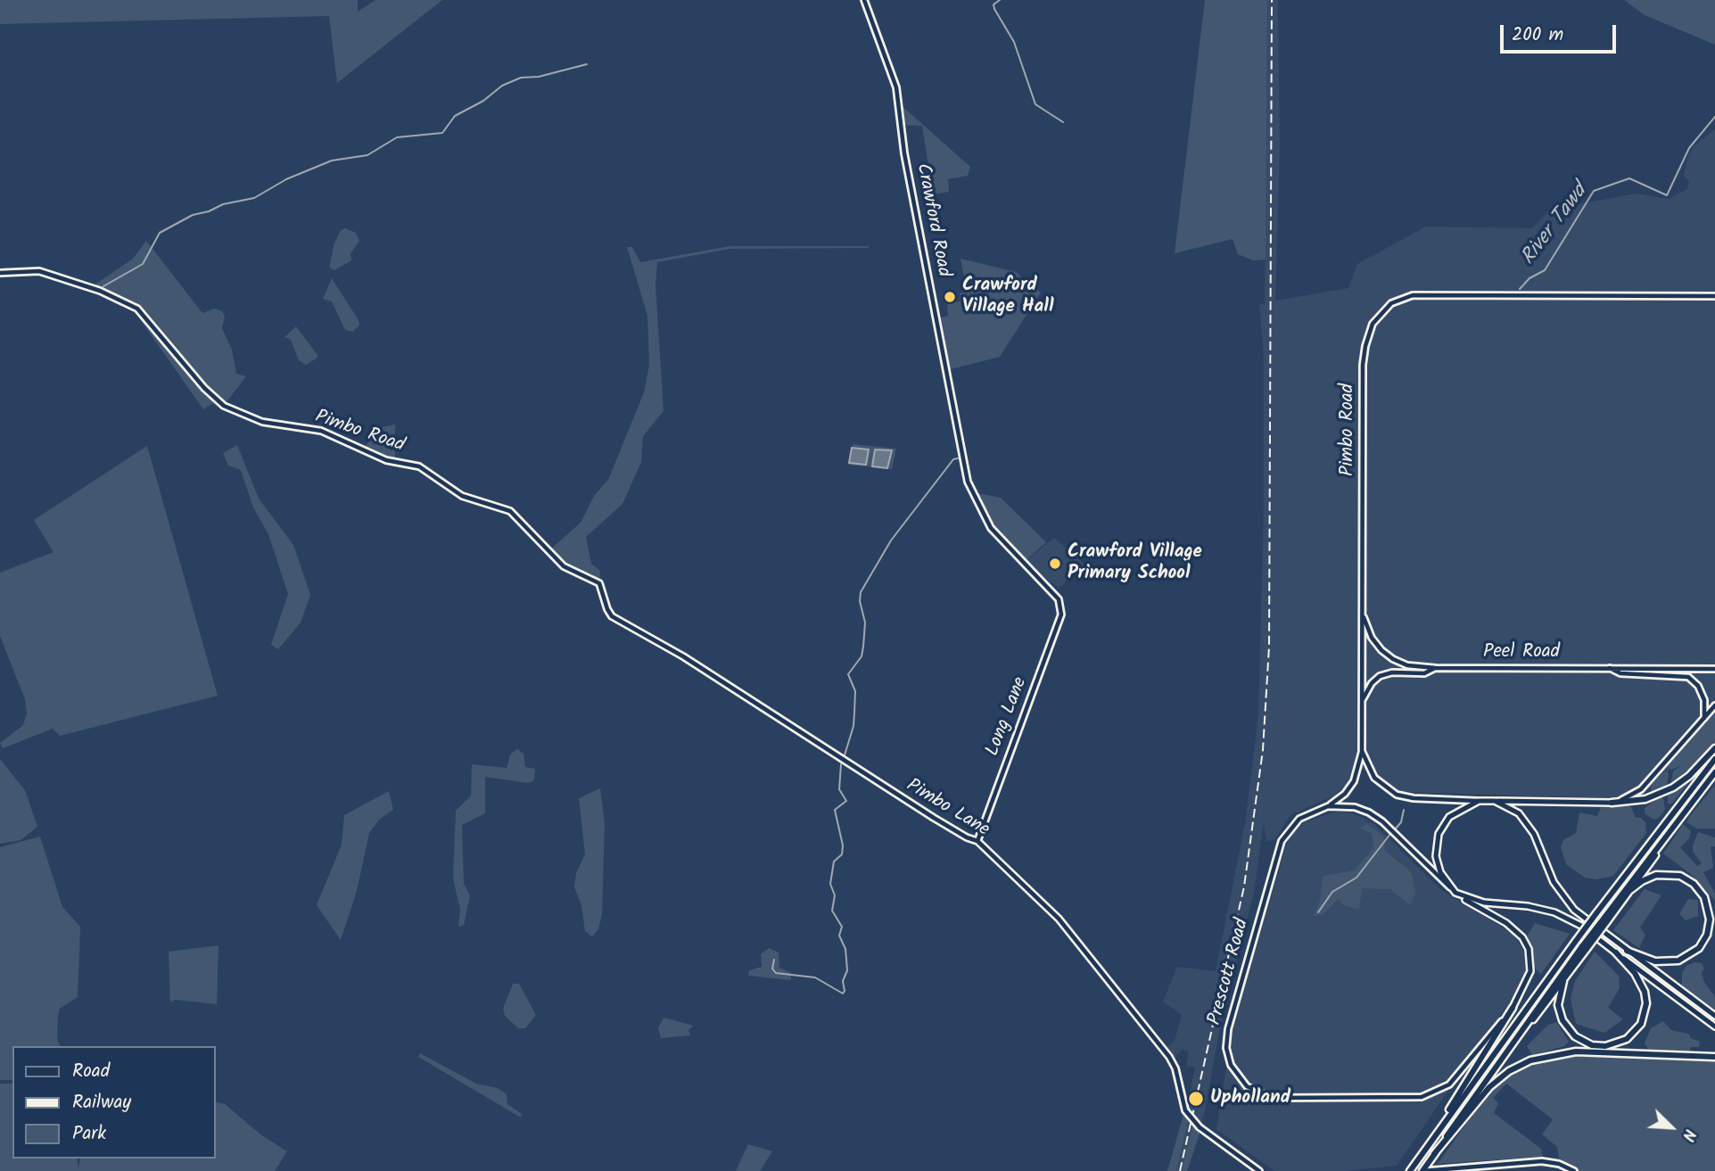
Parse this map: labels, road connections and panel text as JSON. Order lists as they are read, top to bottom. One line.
{"streets":{"main road":["Prescott Road"],"street":["Crawford Road","Pimbo Road","Peel Road","Long Lane","Pimbo Lane"]},"crossings":[["Crawford Road","Long Lane"],["Pimbo Road","Peel Road"],["Pimbo Road","Pimbo Lane"],["Long Lane","Pimbo Lane"]],"water":["River Tawd"],"places":["Crawford Village Hall","Crawford Village Primary School","Upholland"],"legend":["Road","Railway","Park"],"scale_bar":"200 m","north":"bottom right"}
